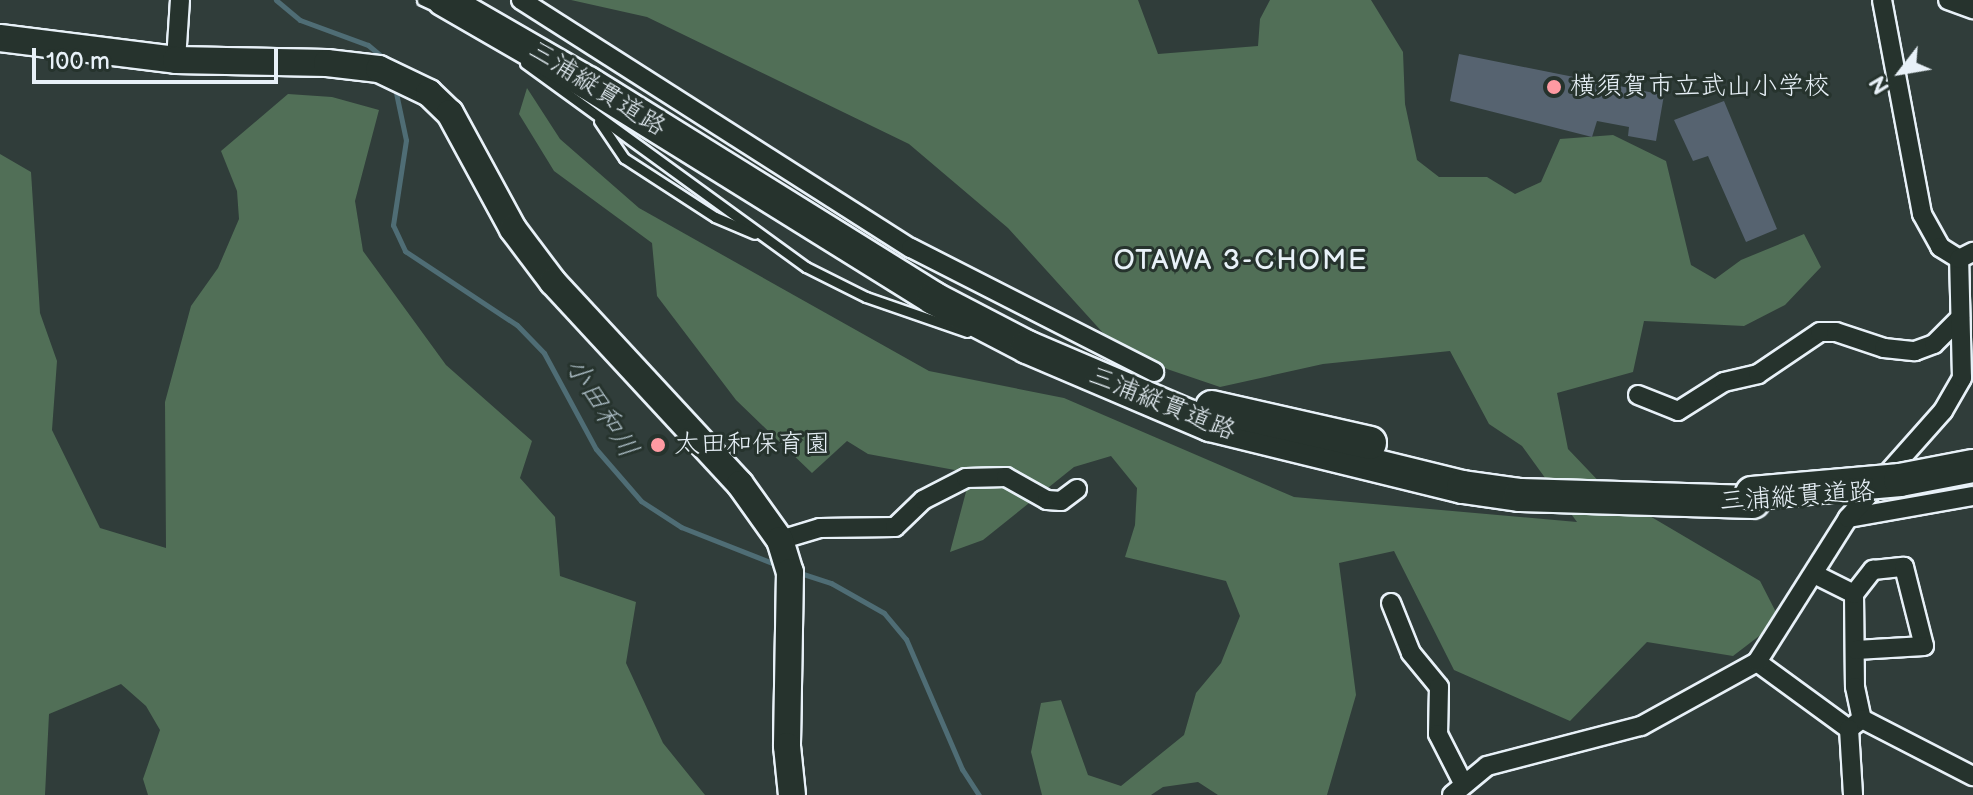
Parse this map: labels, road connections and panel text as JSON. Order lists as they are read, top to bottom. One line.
{"streets":{"highway":["三浦縦貫道路"]},"districts":["OTAWA 3-CHOME"],"water":["小田和川"],"places":["横須賀市立武山小学校","太田和保育園"],"scale_bar":"100 m","north":"bottom left"}
